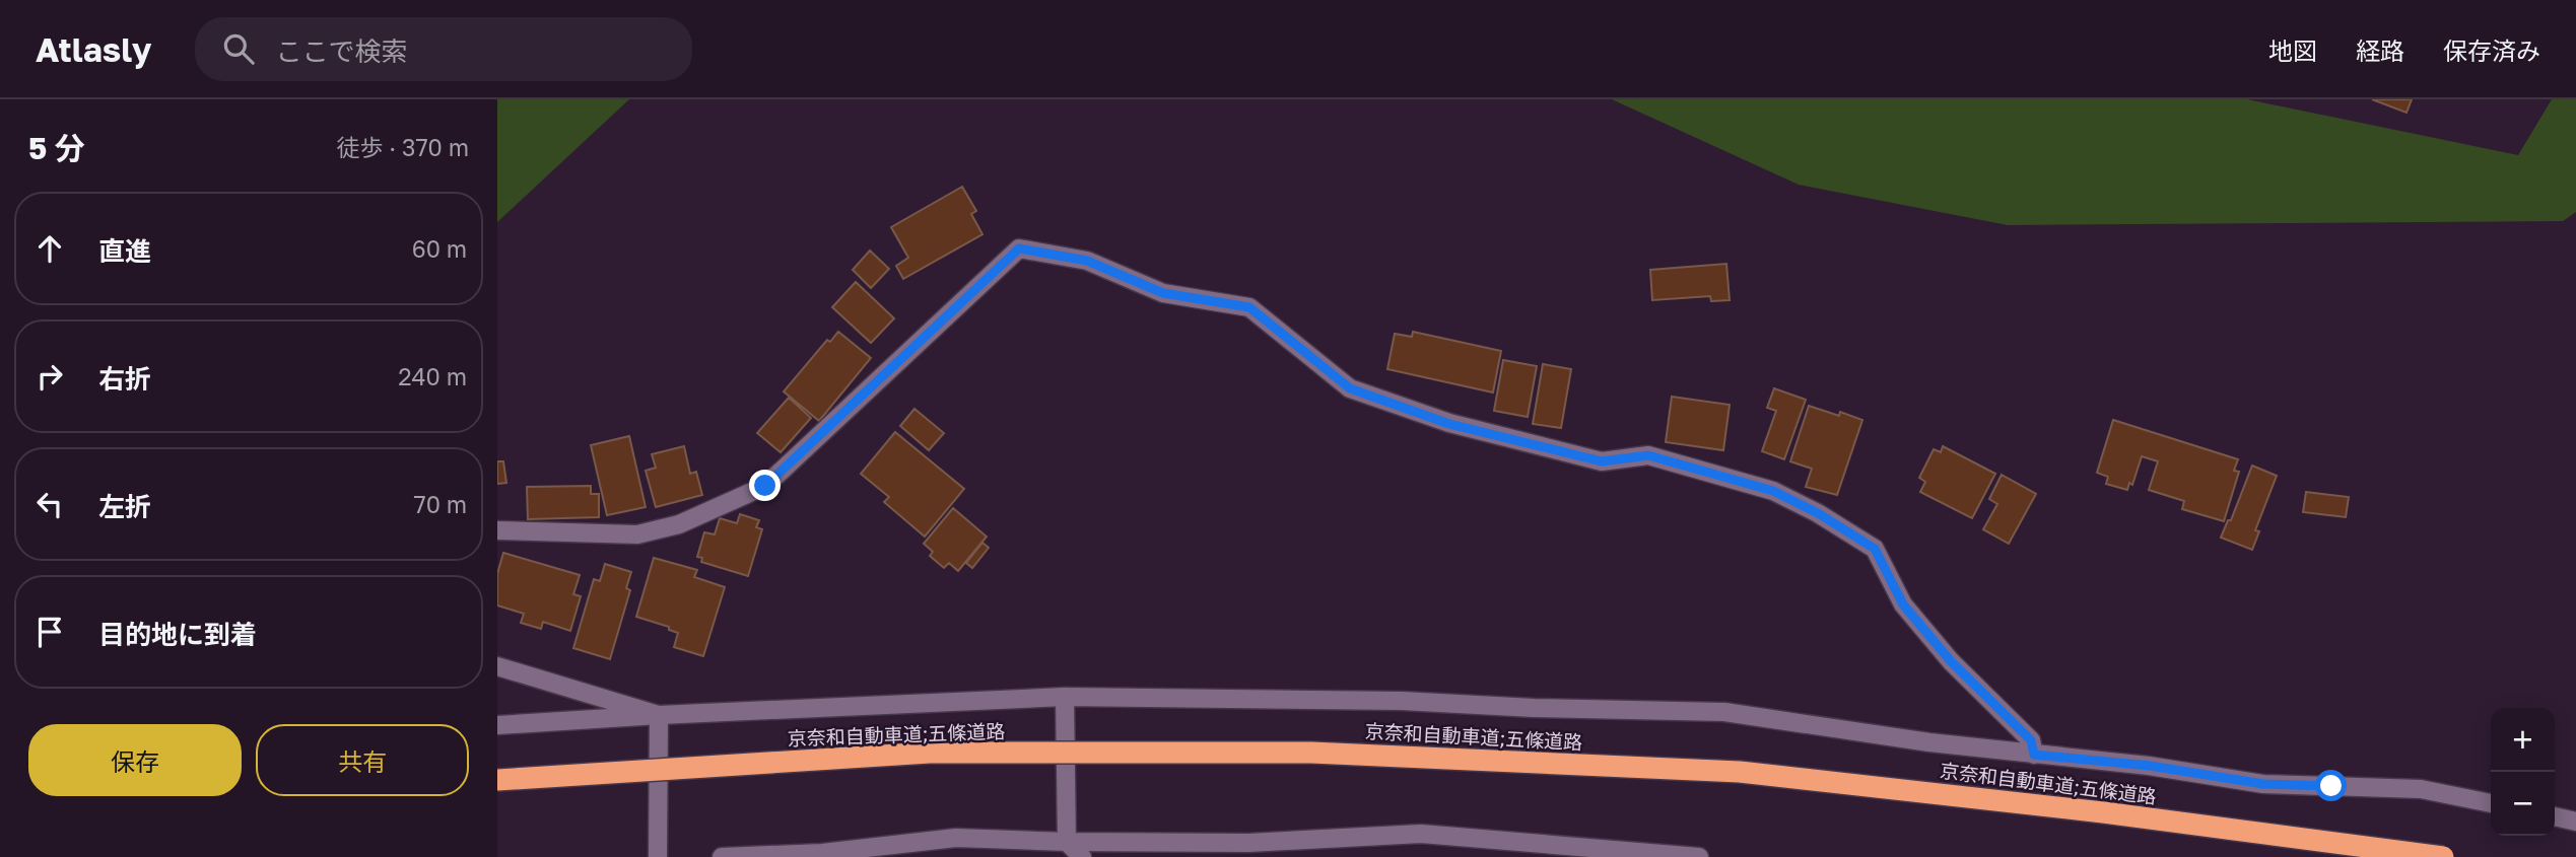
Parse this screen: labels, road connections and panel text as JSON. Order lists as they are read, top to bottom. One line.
{"streets":{"highway":["京奈和自動車道;五條道路"]},"page":{"header":"Atlasly","search":"ここで検索","nav":["地図","経路","保存済み"],"heading":["5 分","徒歩 · 370 m"],"list":[["直進","60 m"],["右折","240 m"],["左折","70 m"],"目的地に到着"],"buttons":["保存","共有"],"map_buttons":["+","−"]}}
